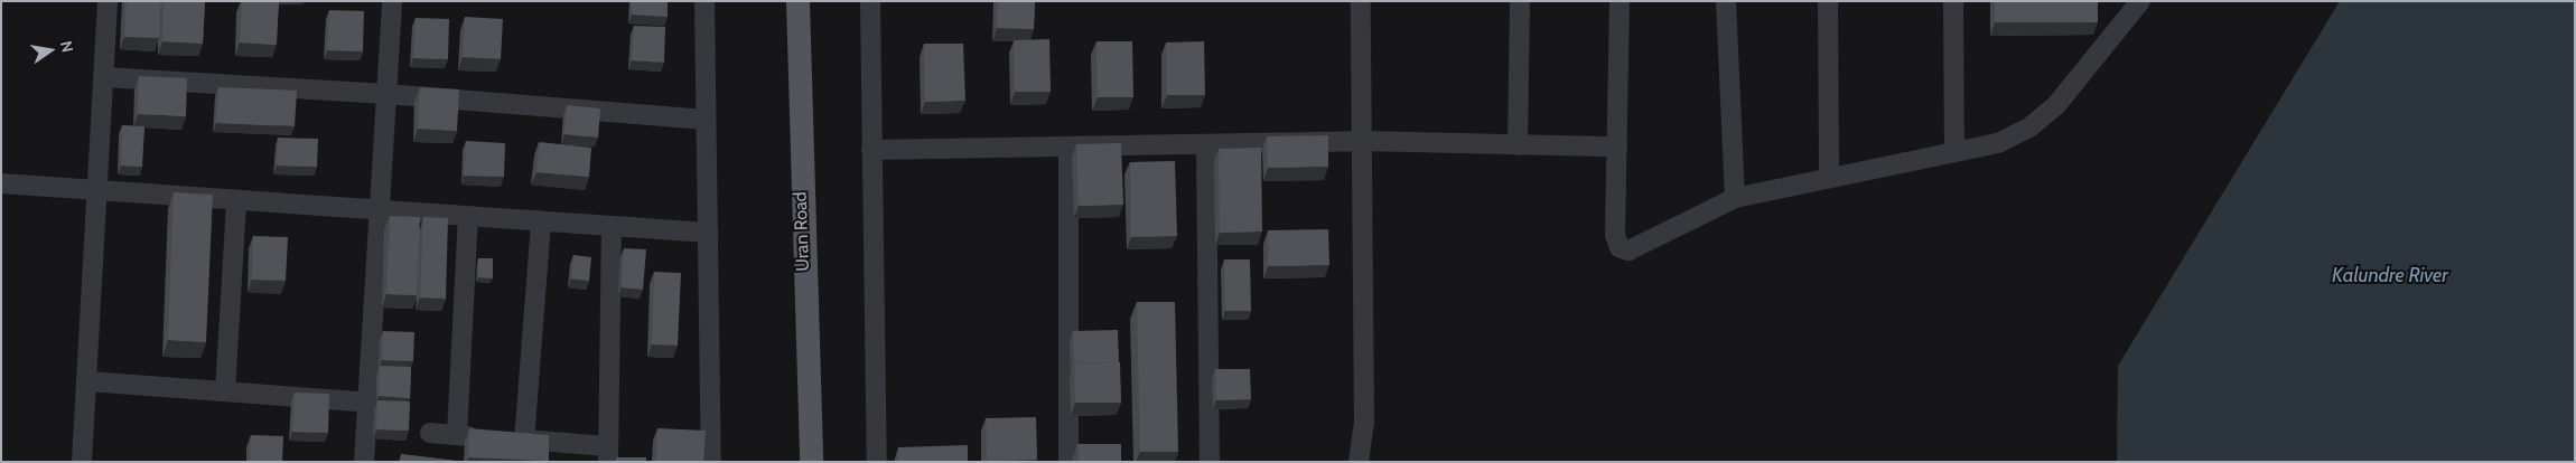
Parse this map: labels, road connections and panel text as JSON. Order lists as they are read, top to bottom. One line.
{"streets":{"main road":["Uran Road"]},"water":["Kalundre River"],"north":"right"}
